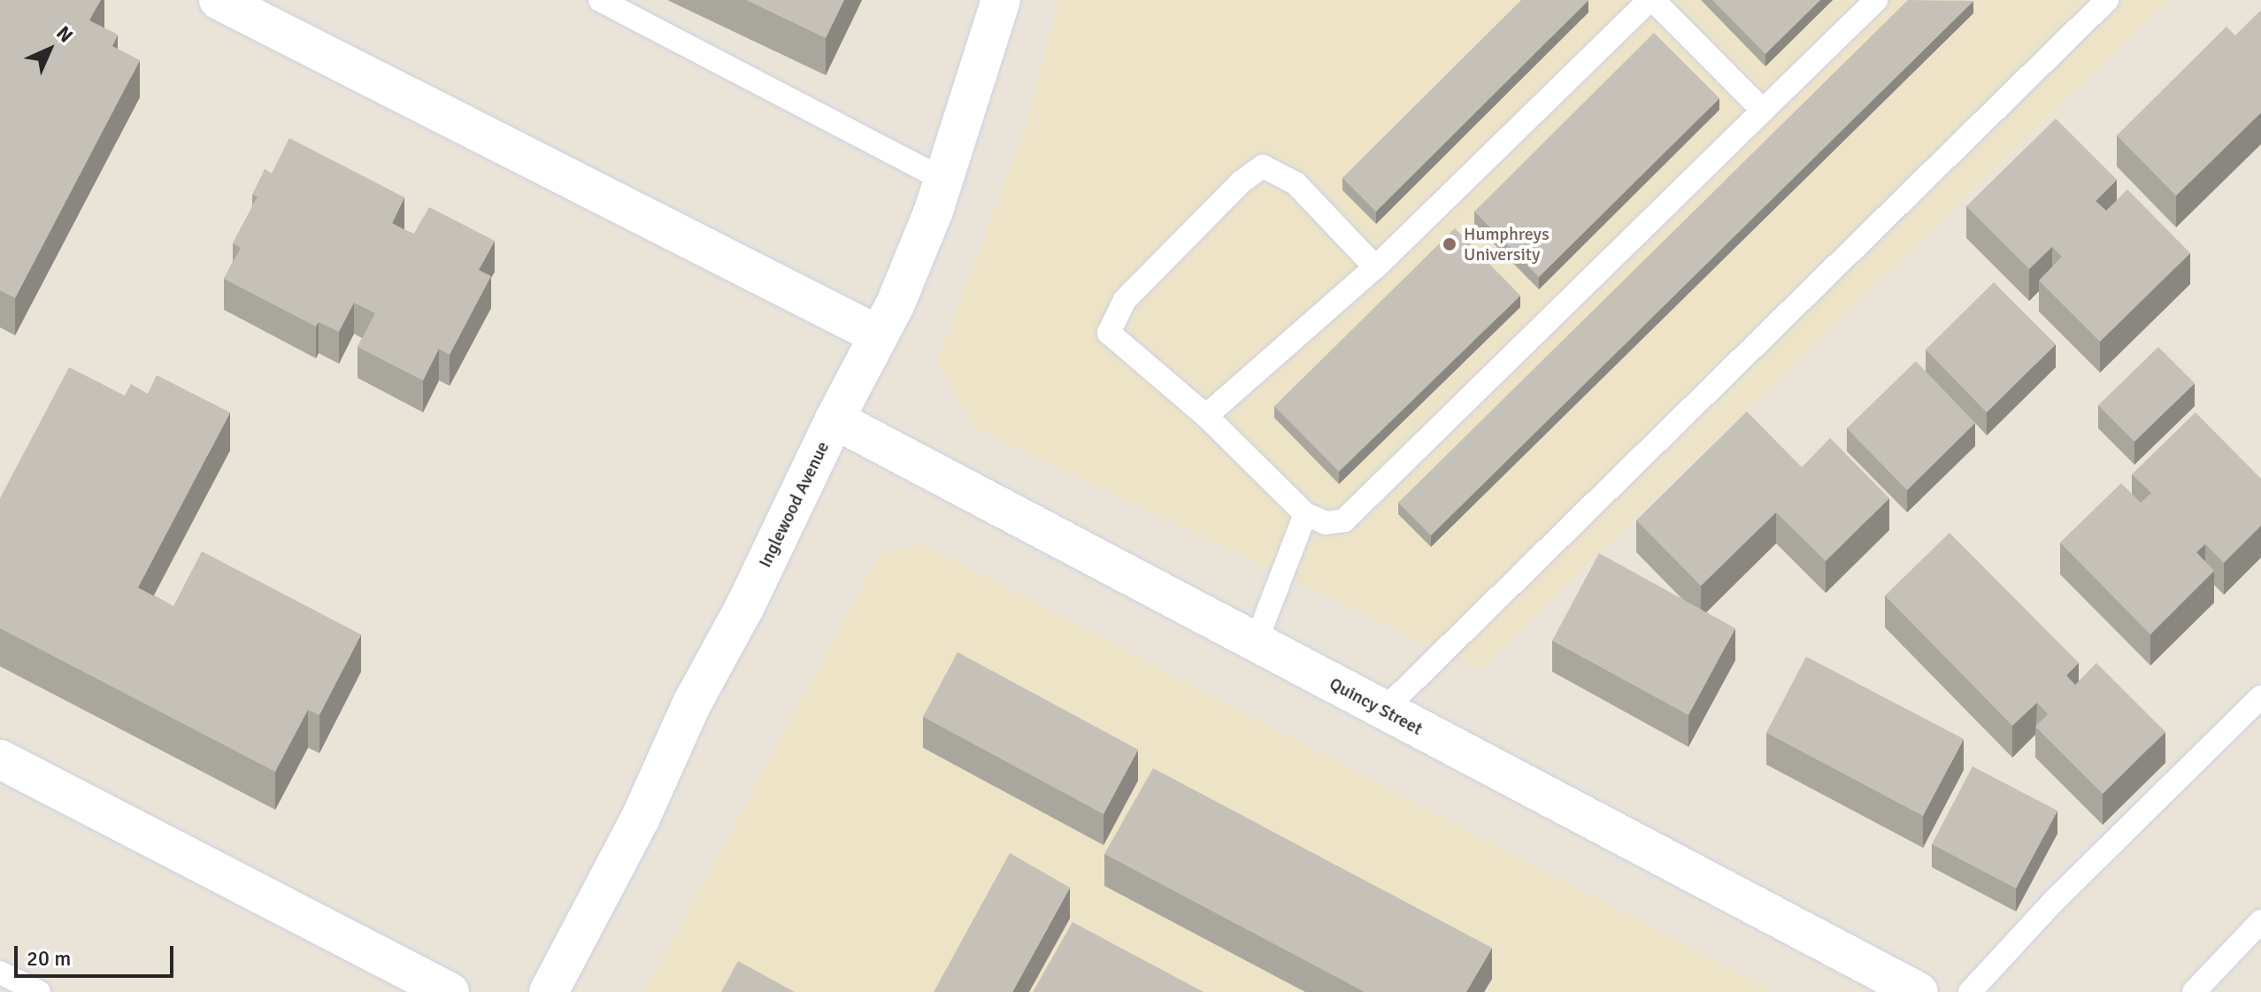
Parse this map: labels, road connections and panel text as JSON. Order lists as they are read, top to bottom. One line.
{"streets":{"street":["Inglewood Avenue","Quincy Street"]},"crossings":[["Inglewood Avenue","Quincy Street"]],"places":["Humphreys University"],"scale_bar":"20 m","north":"top right"}
